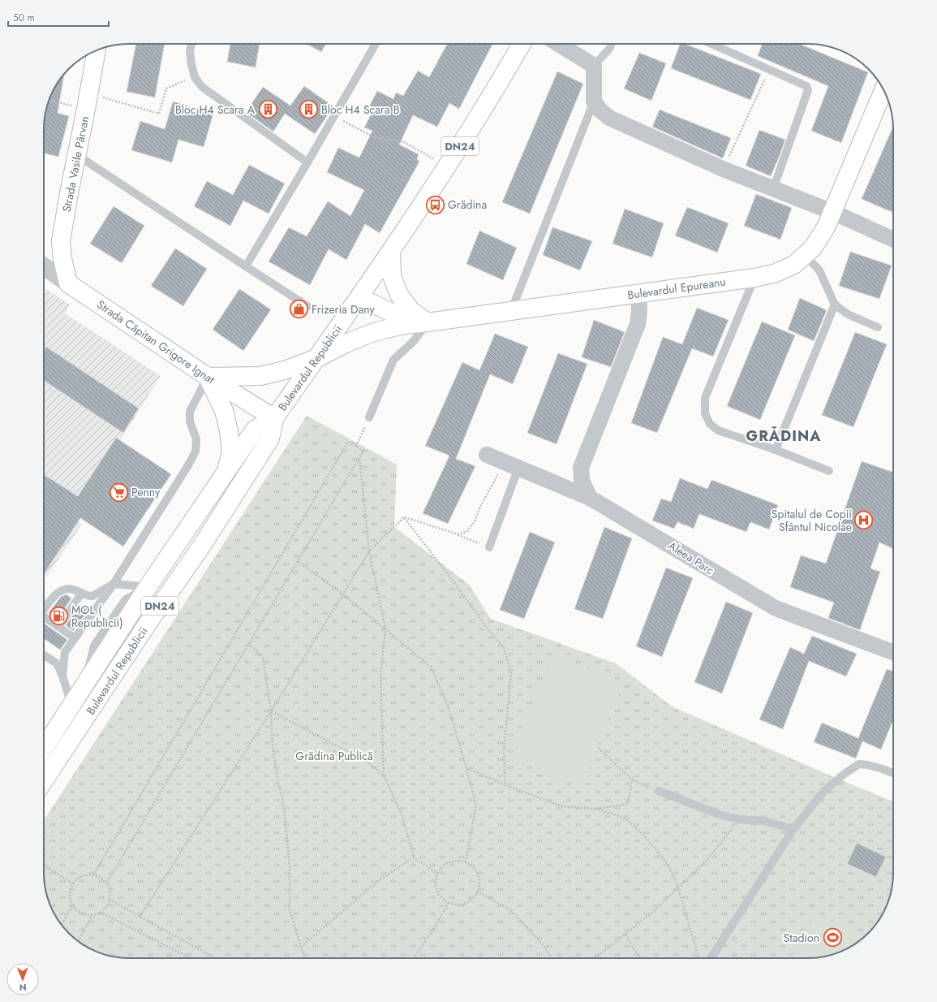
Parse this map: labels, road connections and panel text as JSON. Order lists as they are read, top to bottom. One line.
{"streets":{"main road":["DN24","Strada Vasile Pârvan","Bulevardul Epureanu","Strada Căpitan Grigore Ignat","Bulevardul Republicii"],"street":["Aleea Parc"]},"crossings":[["Strada Vasile Pârvan","Strada Căpitan Grigore Ignat"],["Bulevardul Epureanu","Bulevardul Republicii"],["Strada Căpitan Grigore Ignat","Bulevardul Republicii"]],"districts":["GRĂDINA"],"parks":["Grădina Publică"],"places":{"building":["Bloc H4 Scara A","Bloc H4 Scara B"],"bus stop":["Grădina"],"shop":["Frizeria Dany"],"supermarket":["Penny"],"hospital":["Spitalul de Copii Sfântul Nicolae"],"fuel station":["MOL ( Republicii)"],"sports":["Stadion"]},"scale_bar":"50 m","north":"bottom"}
